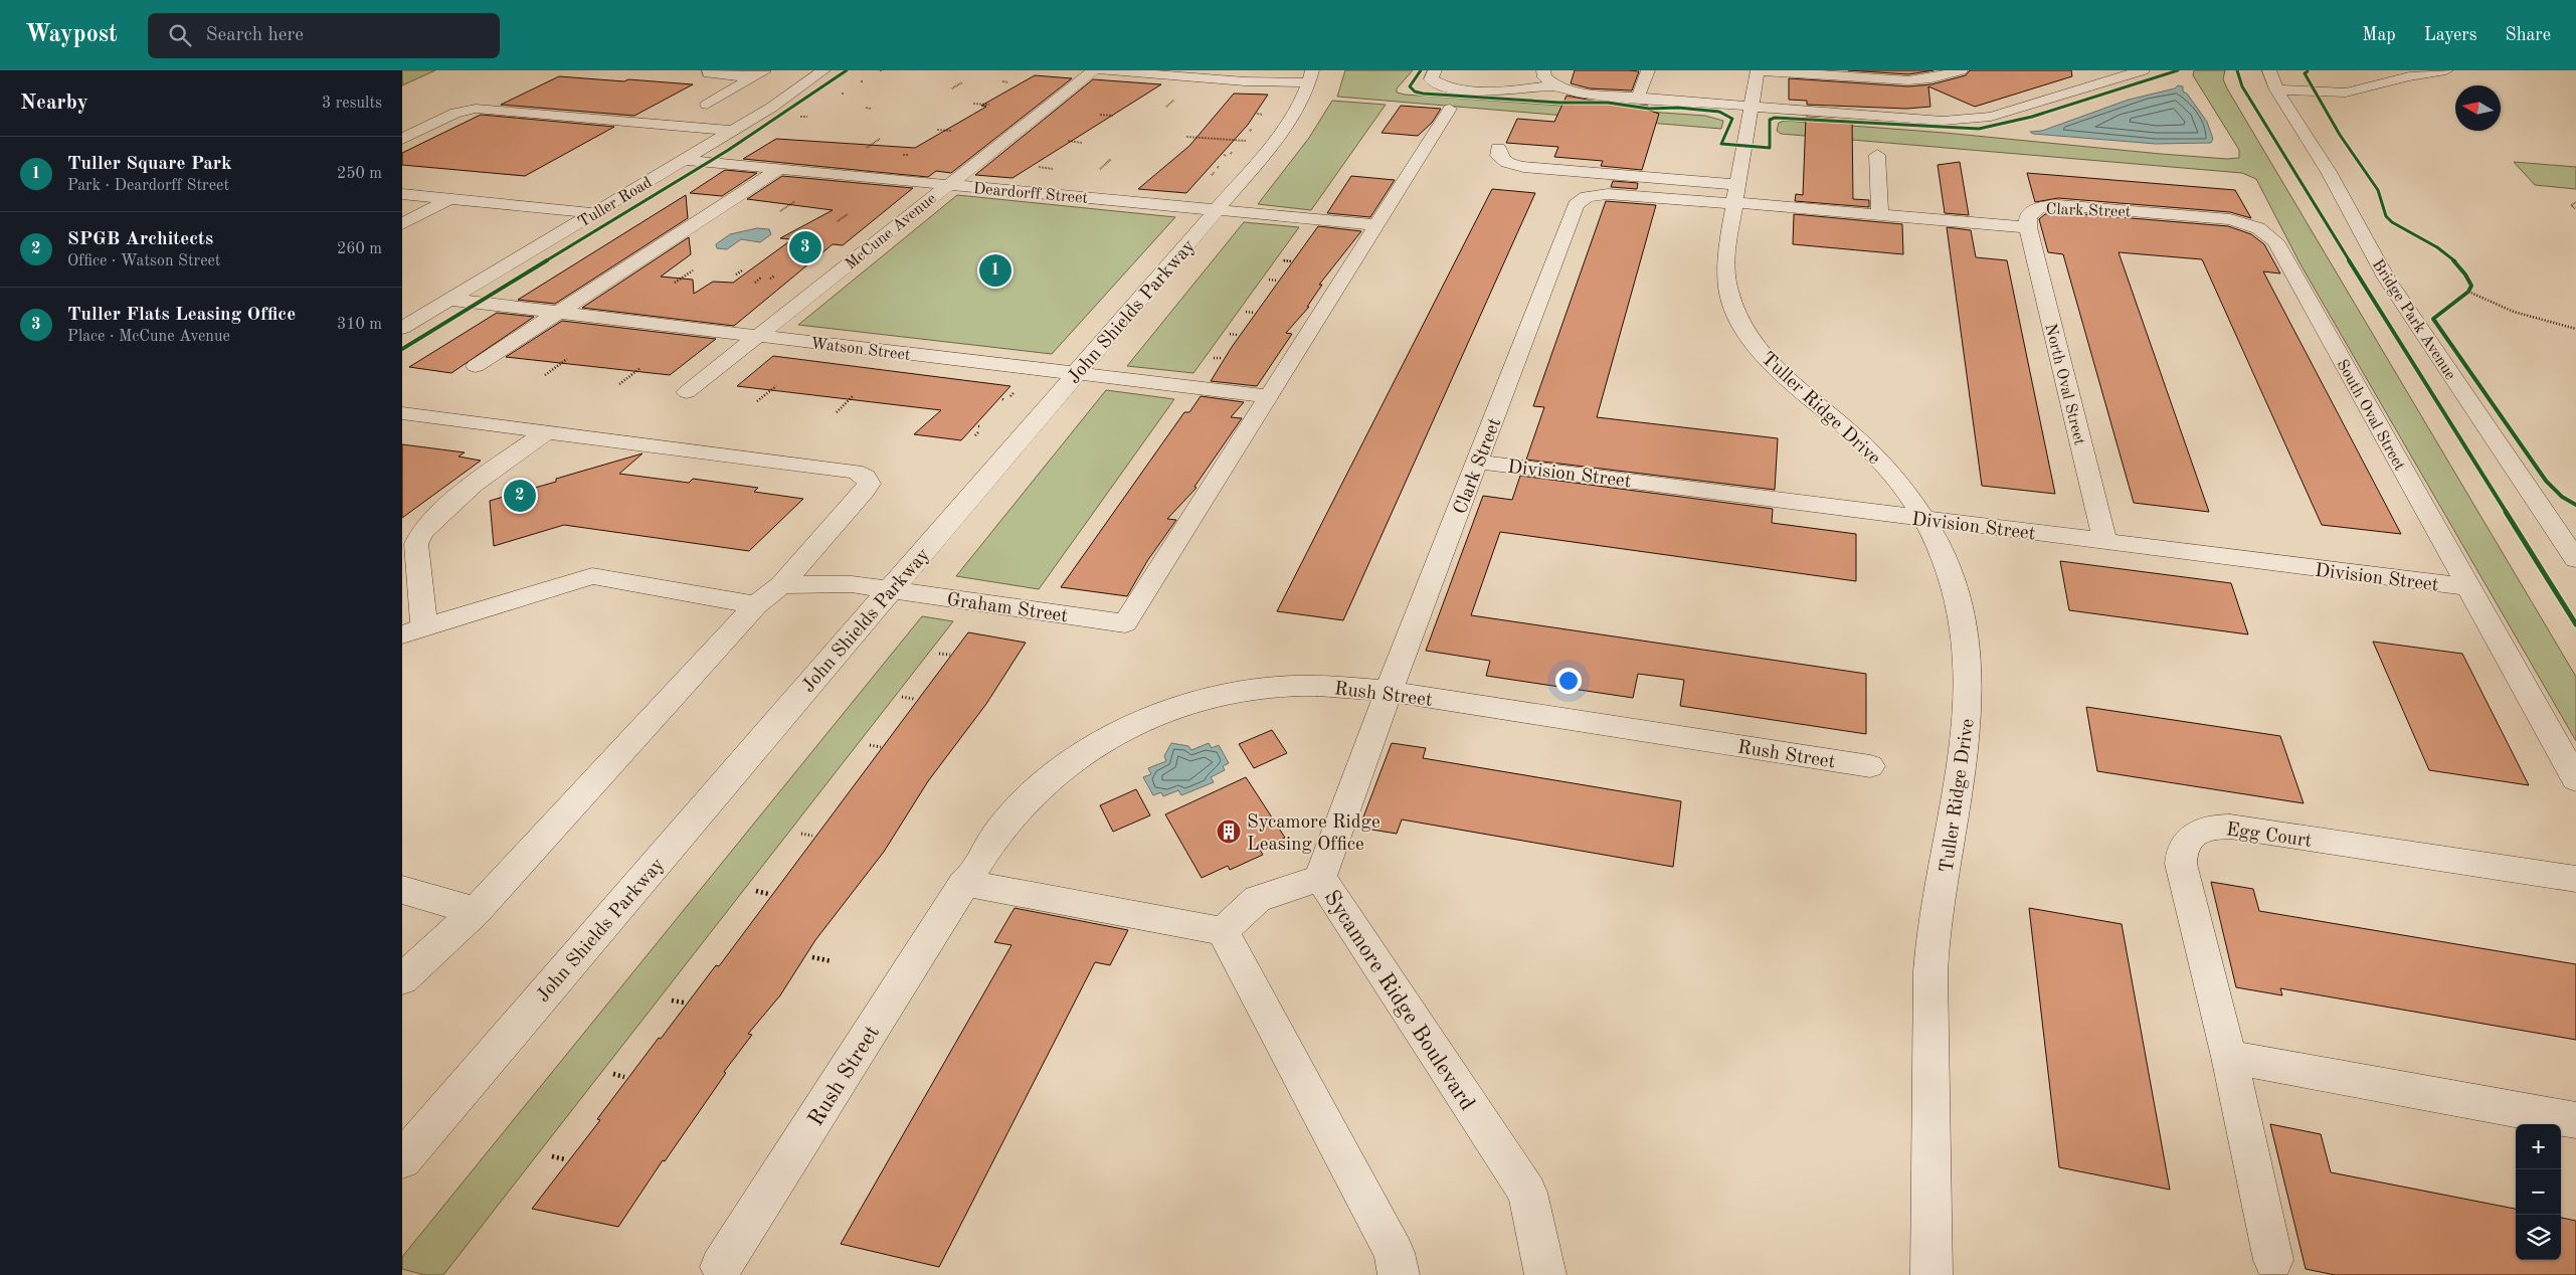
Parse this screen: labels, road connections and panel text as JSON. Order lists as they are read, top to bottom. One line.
{"streets":{"street":["Deardorff Street","Tuller Road","Clark Street","McCune Avenue","John Shields Parkway","Bridge Park Avenue","Watson Street","North Oval Street","Tuller Ridge Drive","South Oval Street","Division Street","Graham Street","Rush Street","Egg Court","Sycamore Ridge Boulevard"]},"crossings":[["Deardorff Street","Tuller Road"],["Deardorff Street","McCune Avenue"],["Deardorff Street","John Shields Parkway"],["Tuller Road","Watson Street"],["Clark Street","North Oval Street"],["Clark Street","Tuller Ridge Drive"],["Clark Street","South Oval Street"],["Clark Street","Division Street"],["Clark Street","Rush Street"],["Clark Street","Sycamore Ridge Boulevard"],["McCune Avenue","Watson Street"],["John Shields Parkway","Watson Street"],["John Shields Parkway","Graham Street"],["Watson Street","Graham Street"],["North Oval Street","Division Street"],["Tuller Ridge Drive","Division Street"],["South Oval Street","Division Street"]],"places":{"building":["Sycamore Ridge Leasing Office"]},"north":"left","page":{"header":"Waypost","search":"Search here","nav":["Map","Layers","Share"],"heading":["Nearby","3 results"],"list":[{"mark":"1","name":"Tuller Square Park","note":"Park · Deardorff Street","value":"250 m"},{"mark":"2","name":"SPGB Architects","note":"Office · Watson Street","value":"260 m"},{"mark":"3","name":"Tuller Flats Leasing Office","note":"Place · McCune Avenue","value":"310 m"}],"pins":["3","1","2"],"map_buttons":["+","−"]}}
